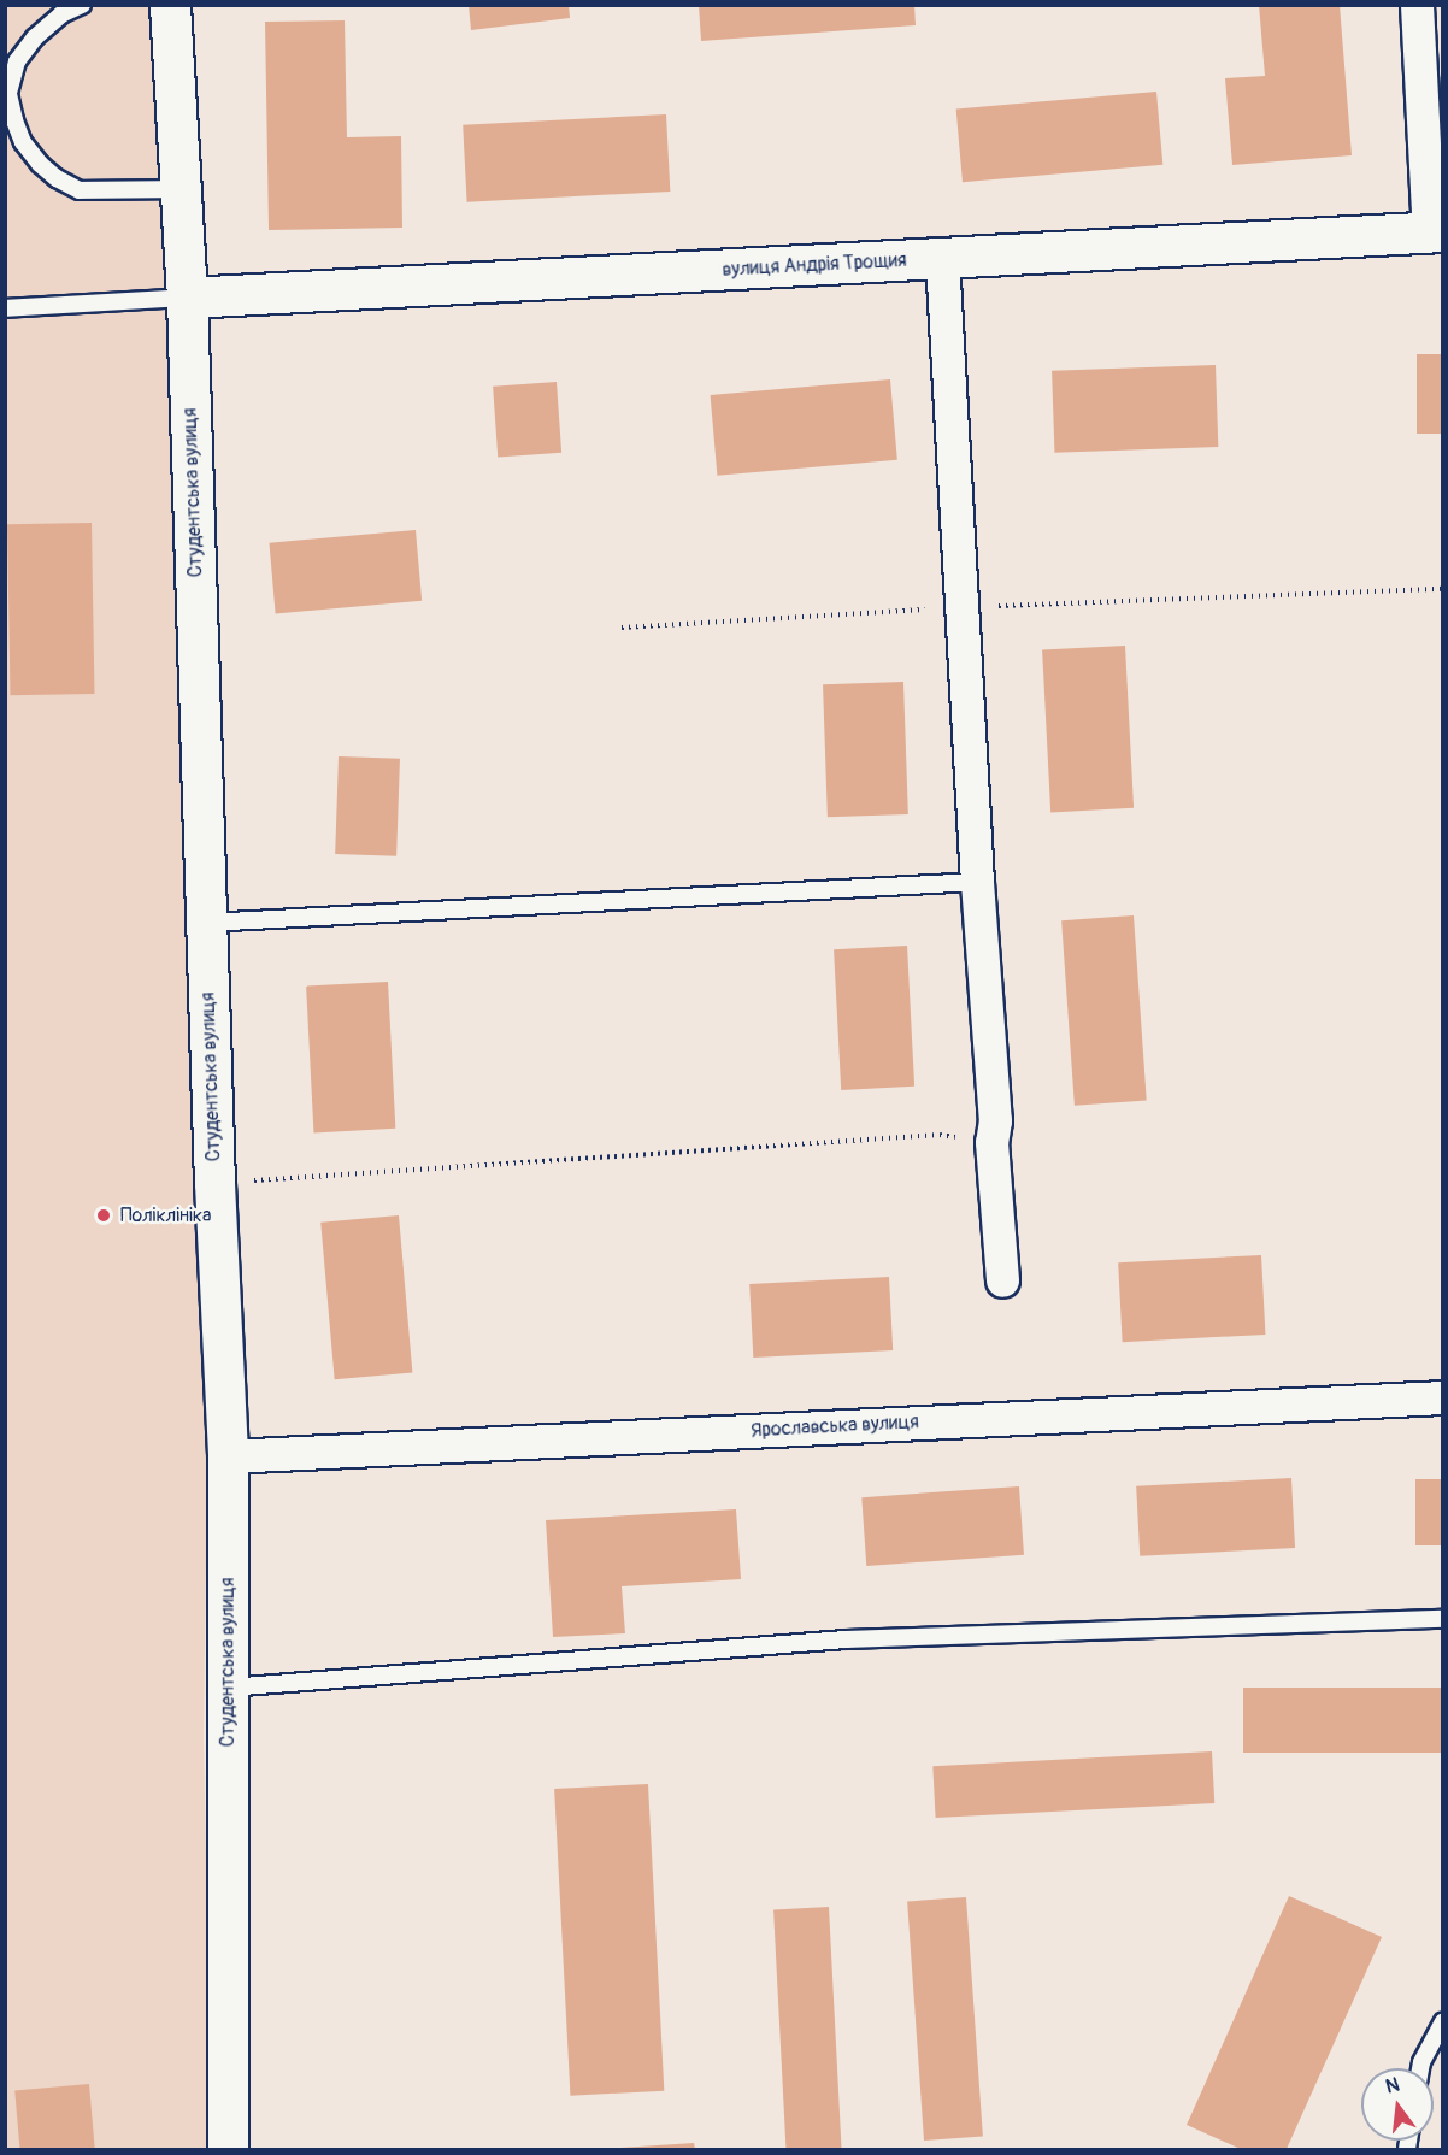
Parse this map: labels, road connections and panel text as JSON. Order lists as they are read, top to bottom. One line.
{"streets":{"street":["вулиця Андрія Трощия","Студентська вулиця","Ярославська вулиця"]},"crossings":[["вулиця Андрія Трощия","Студентська вулиця"],["Студентська вулиця","Ярославська вулиця"]],"places":["Поліклініка"],"north":"top"}
